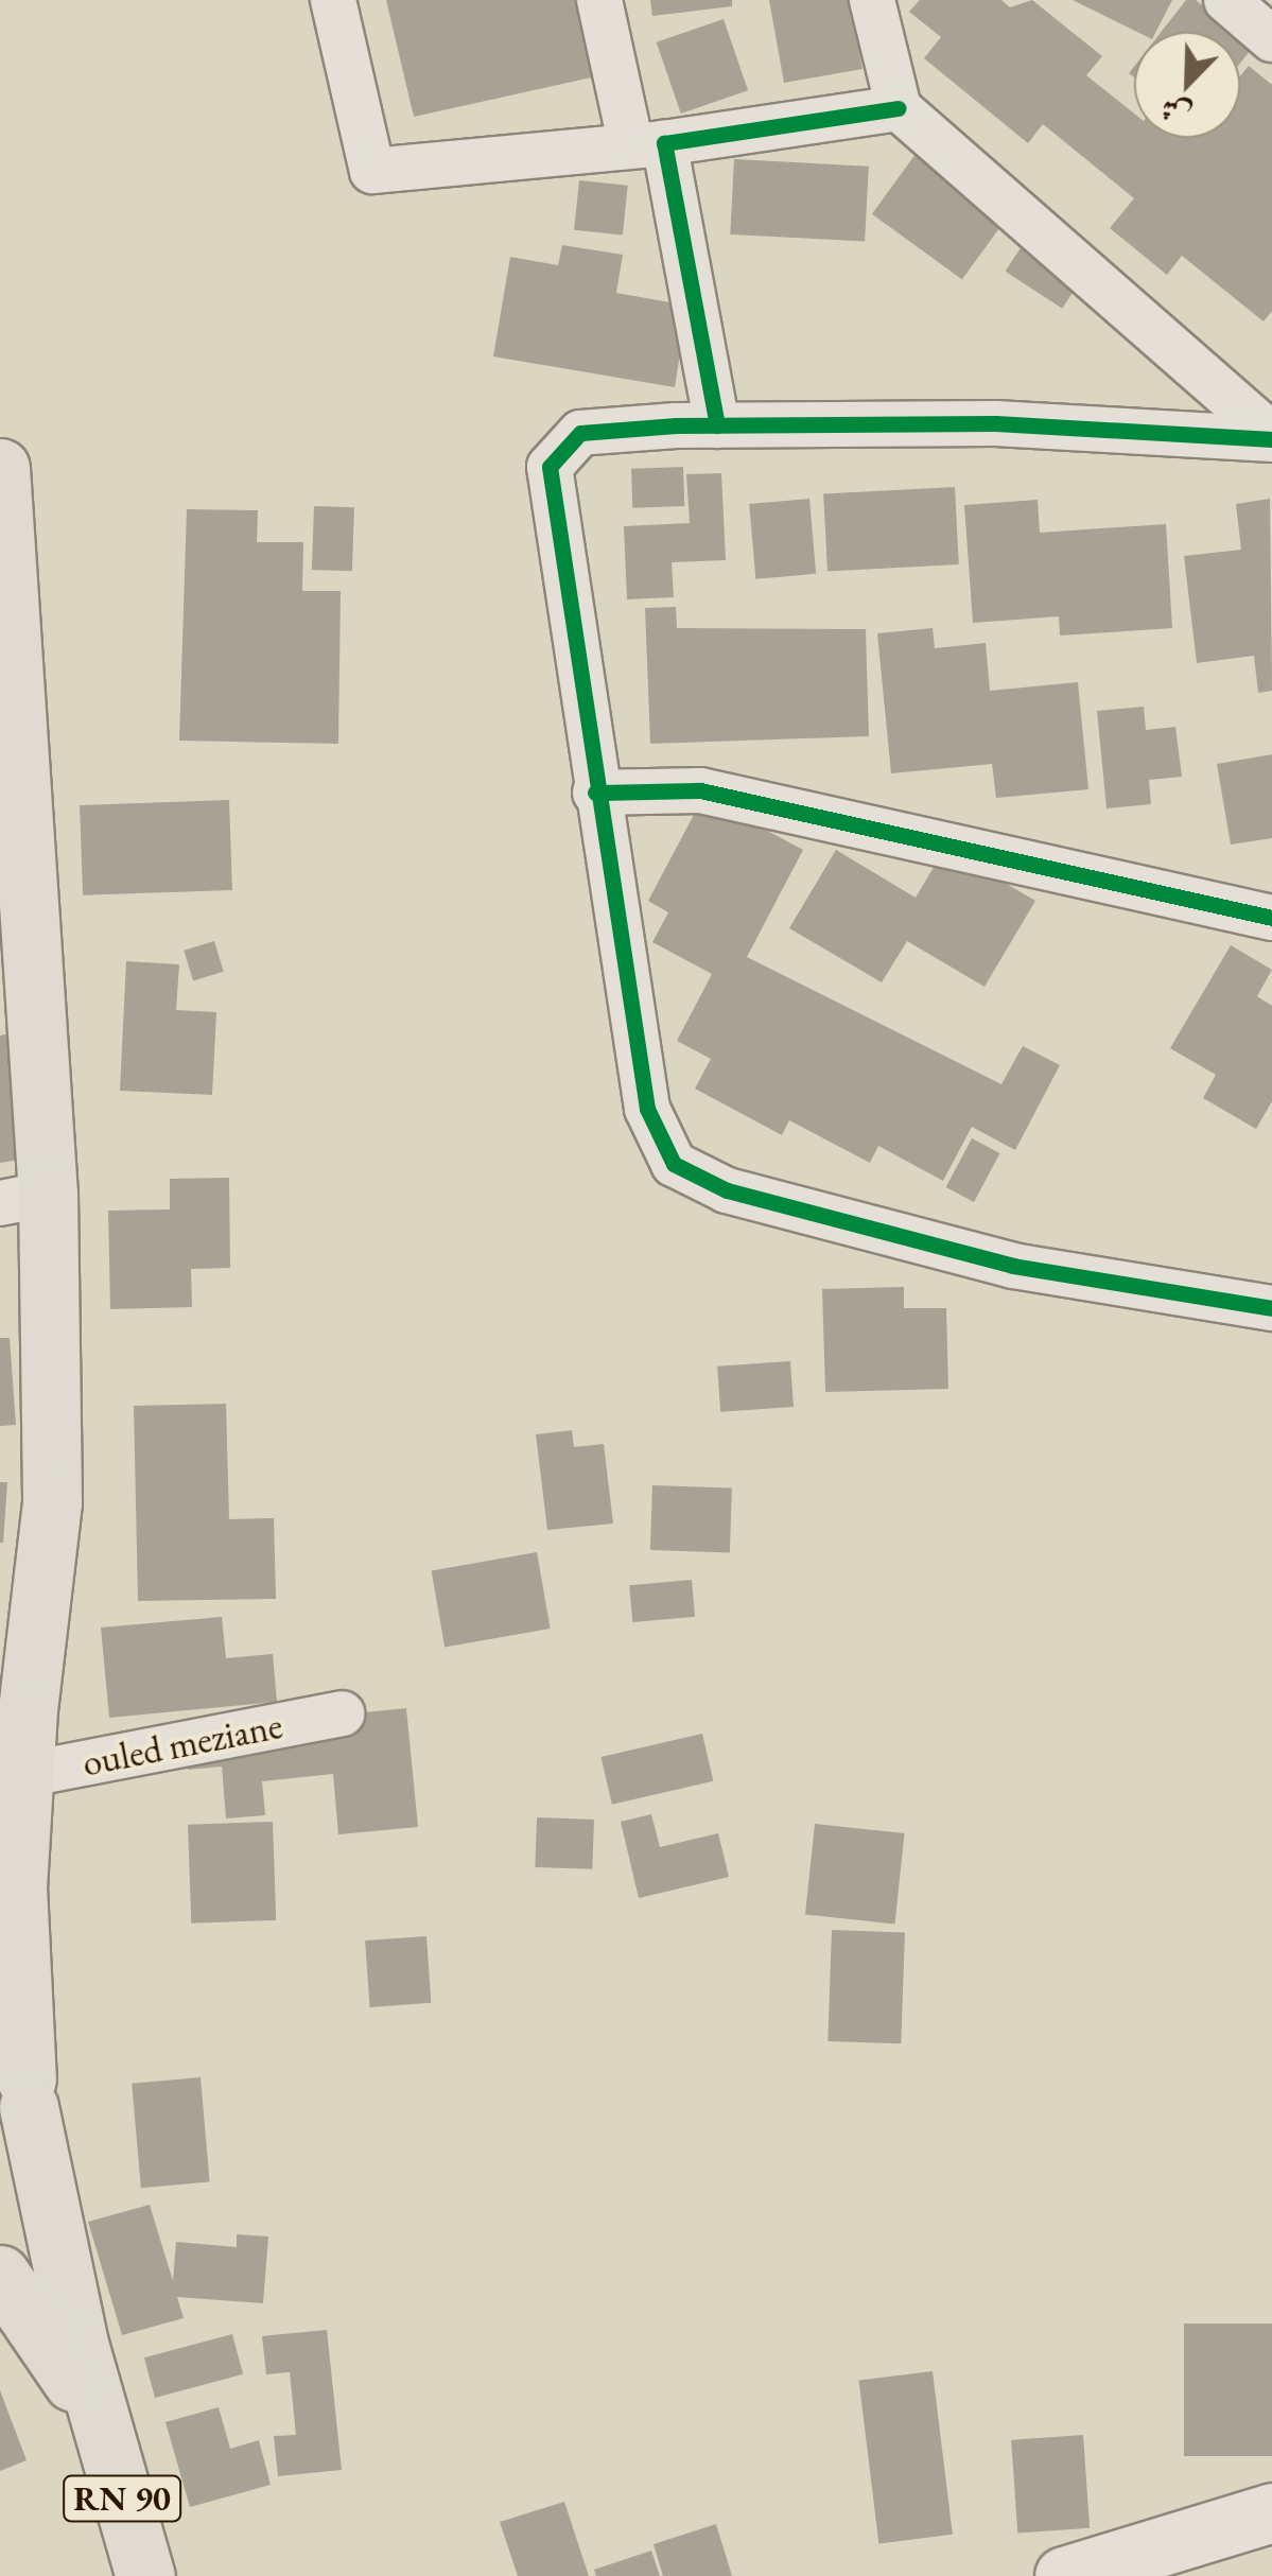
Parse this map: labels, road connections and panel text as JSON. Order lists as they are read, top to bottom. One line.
{"streets":{"main road":["RN 90"],"street":["ouled meziane"]},"crossings":[["ouled meziane","RN 90"]],"north":"bottom left"}
